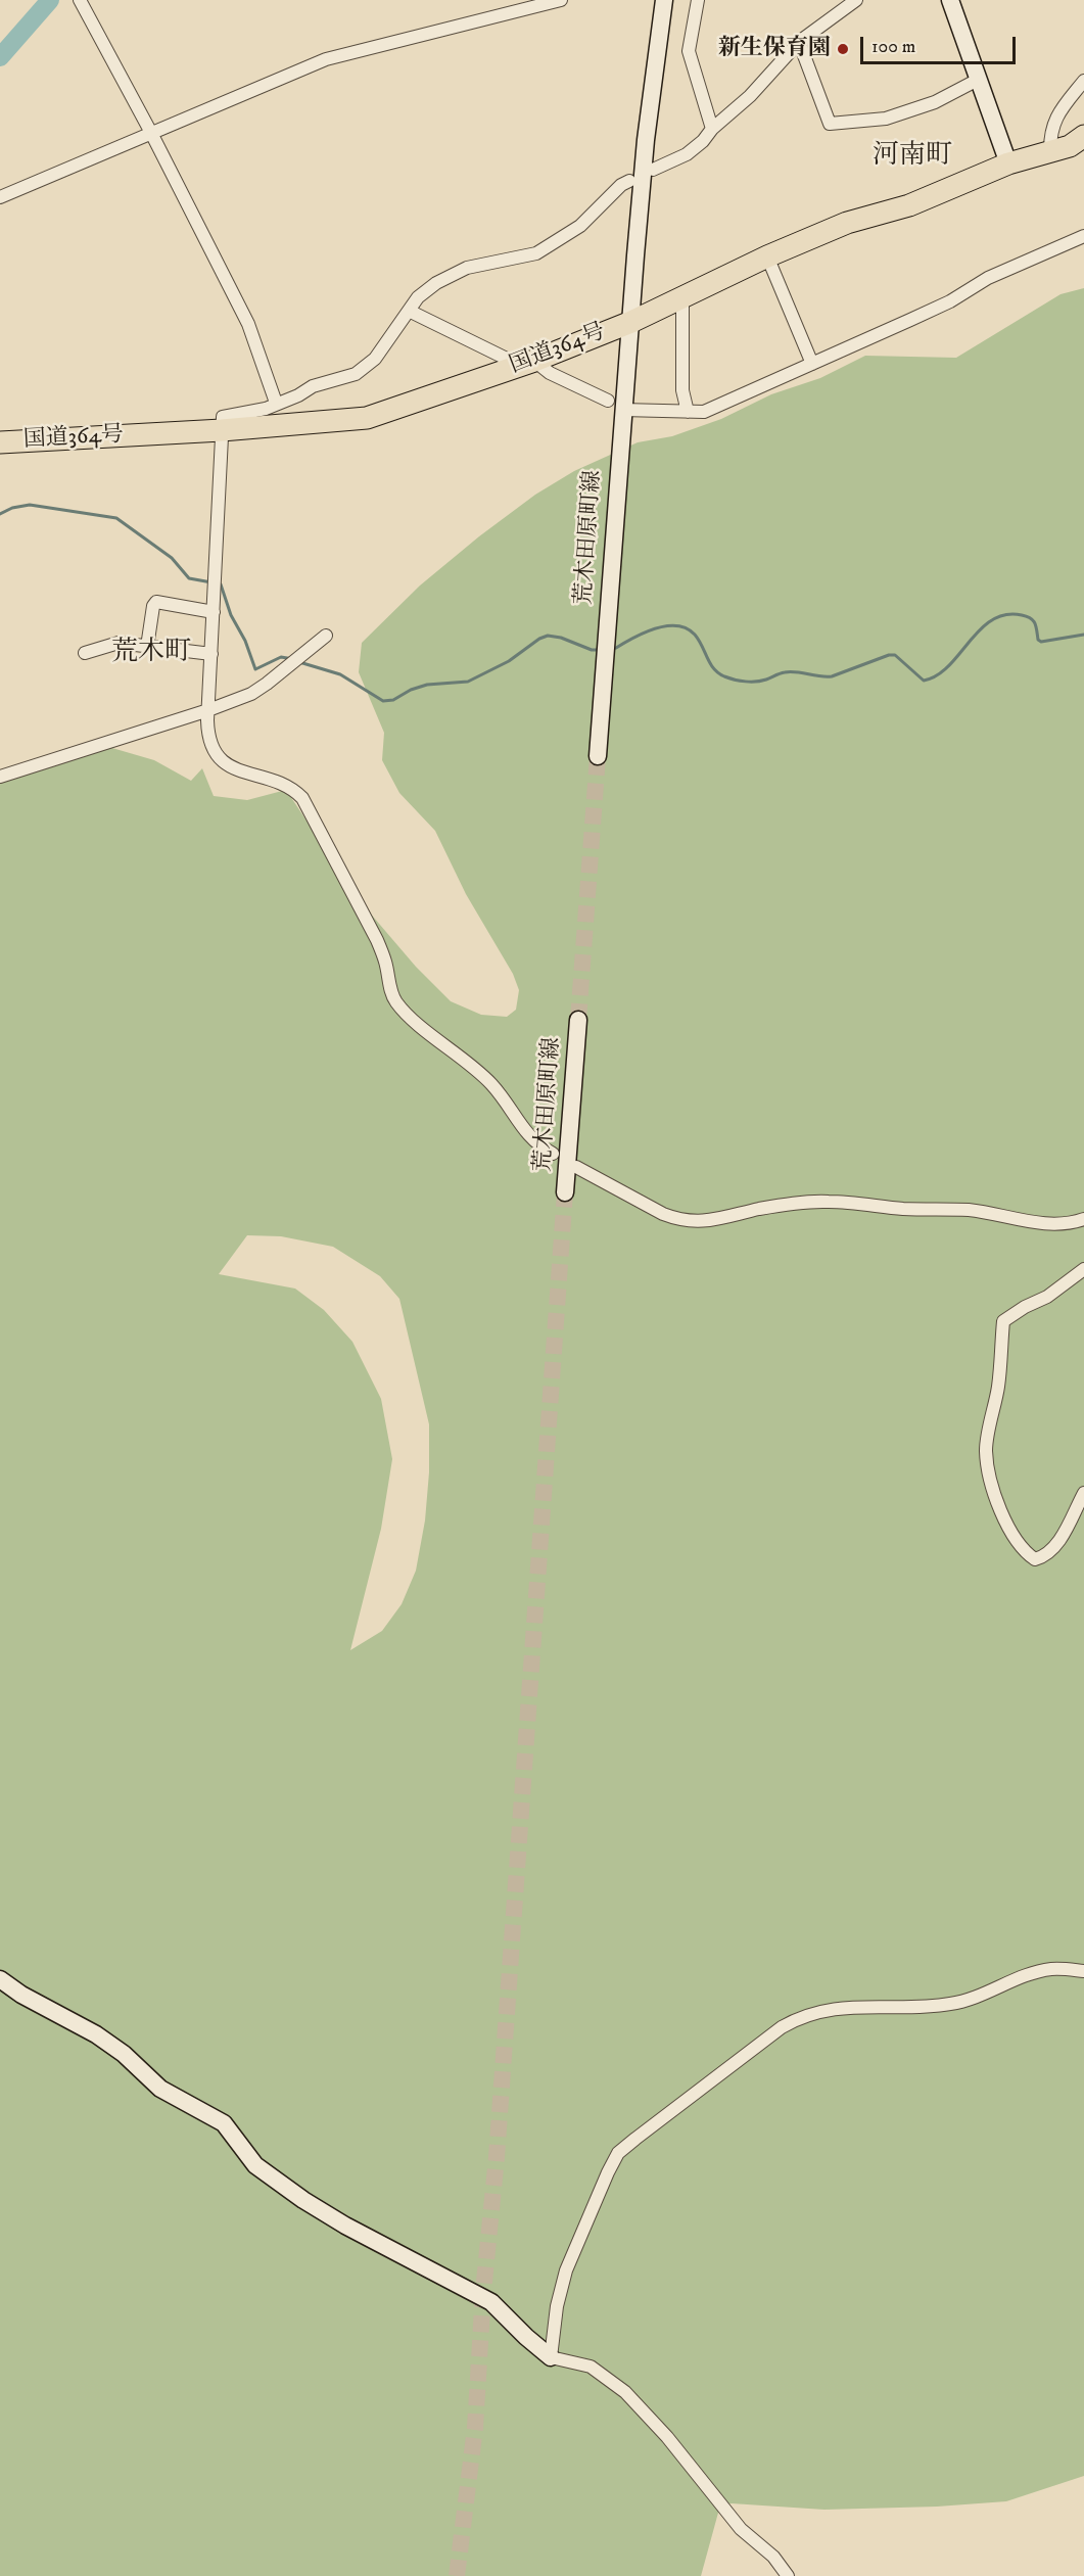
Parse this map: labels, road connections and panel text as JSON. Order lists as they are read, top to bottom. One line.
{"streets":{"highway":["国道364号"],"street":["荒木田原町線"]},"crossings":[["国道364号","荒木田原町線"]],"districts":["河南町","荒木町"],"places":["新生保育園"],"scale_bar":"100 m"}
